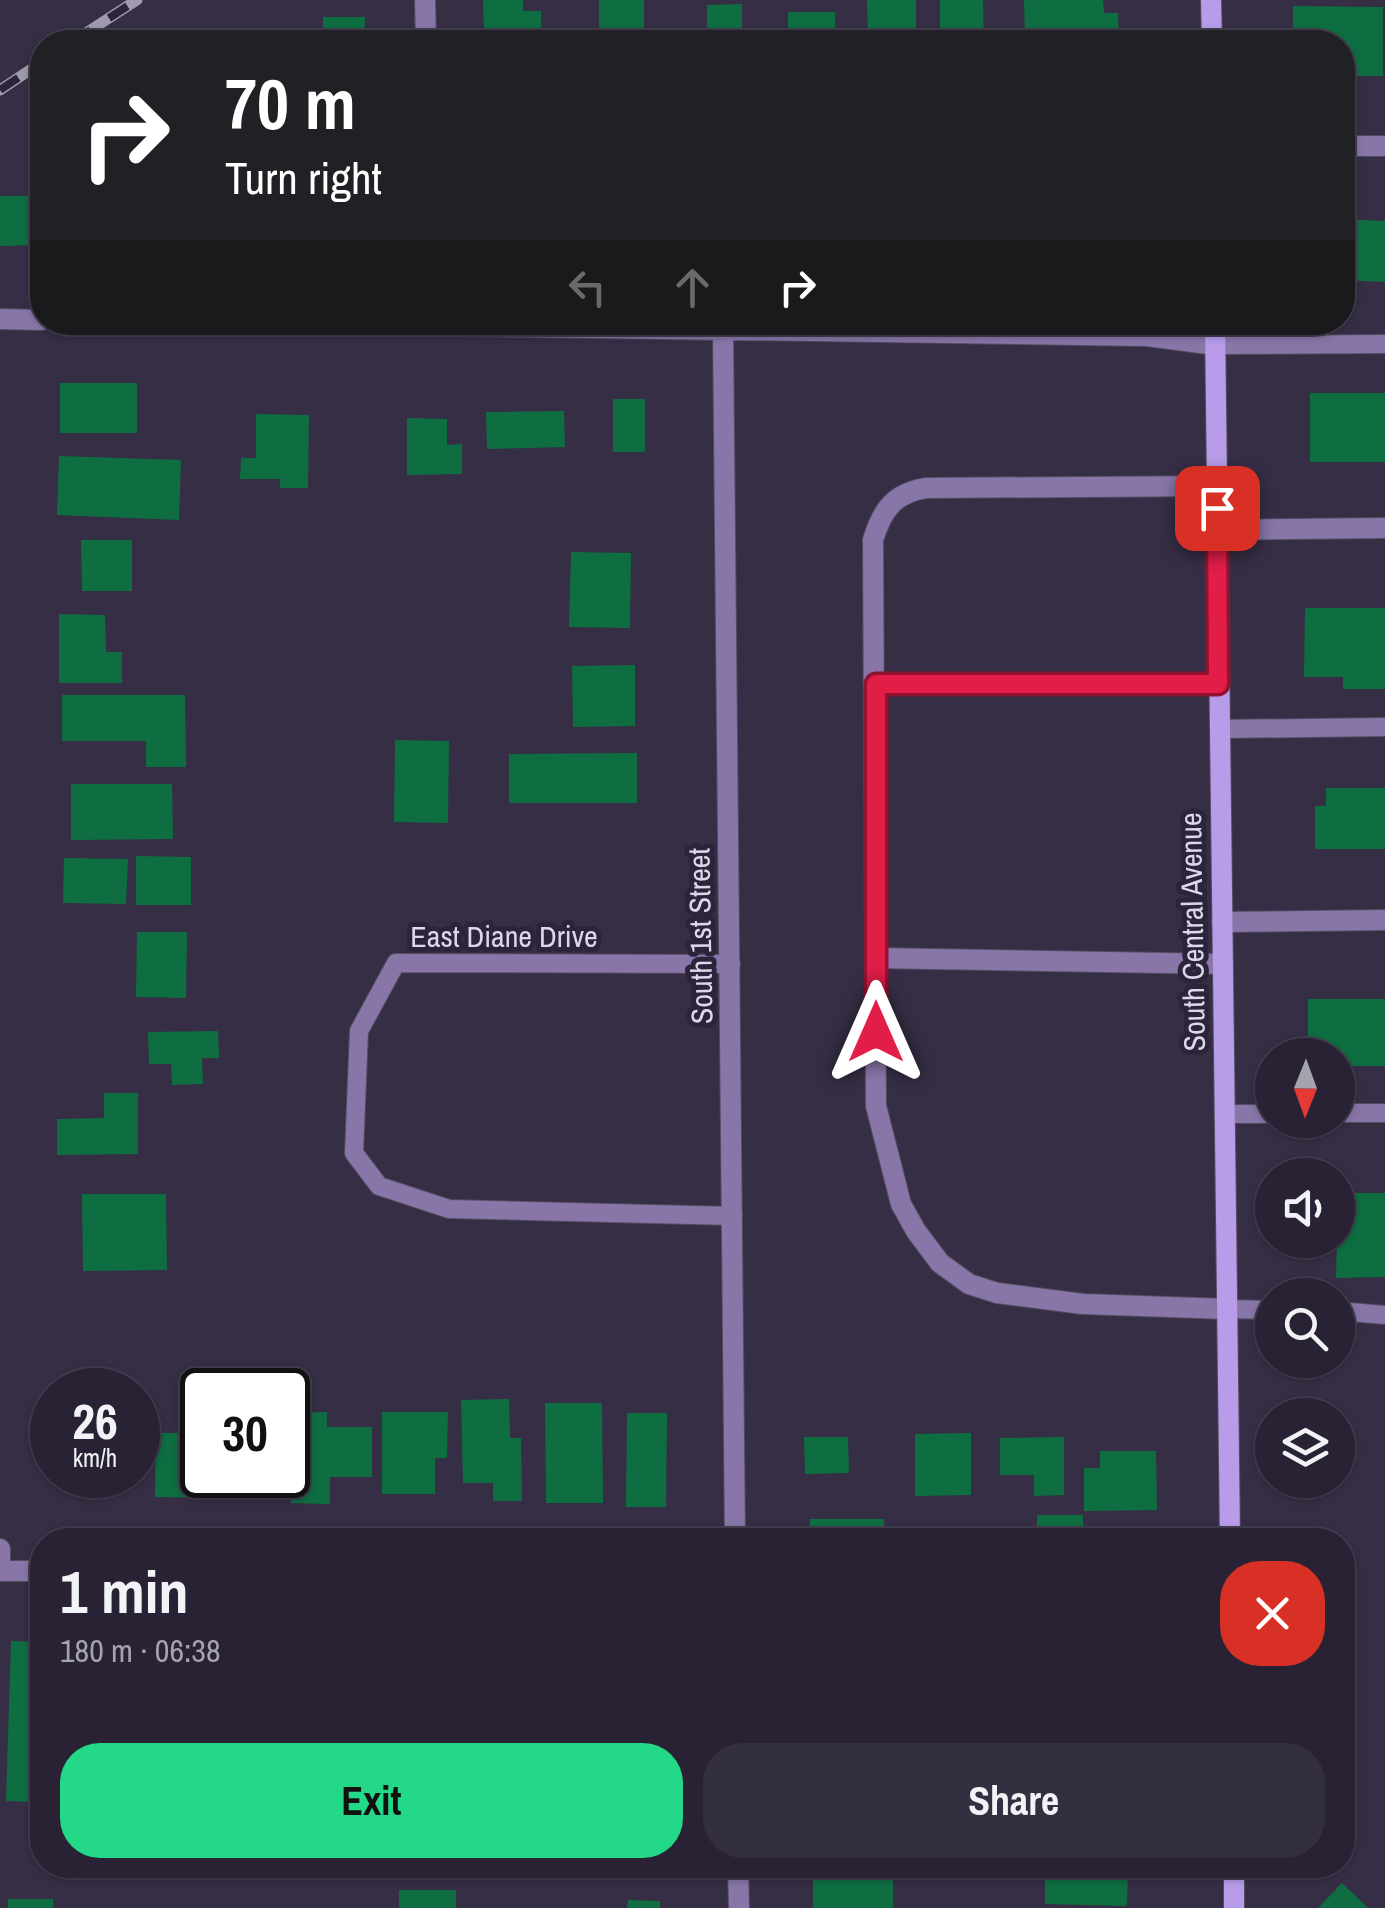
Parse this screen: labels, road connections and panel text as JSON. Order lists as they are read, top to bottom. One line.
{"streets":{"street":["South Central Avenue","South 1st Street"],"lane":["East Diane Drive"]},"crossings":[["East Diane Drive","South 1st Street"]],"north":"bottom","page":{"turn":["70 m","Turn right"],"speed":"26 km/h","limit":"30","heading":["1 min","180 m · 06:38"],"buttons":["Exit","Share"]}}
